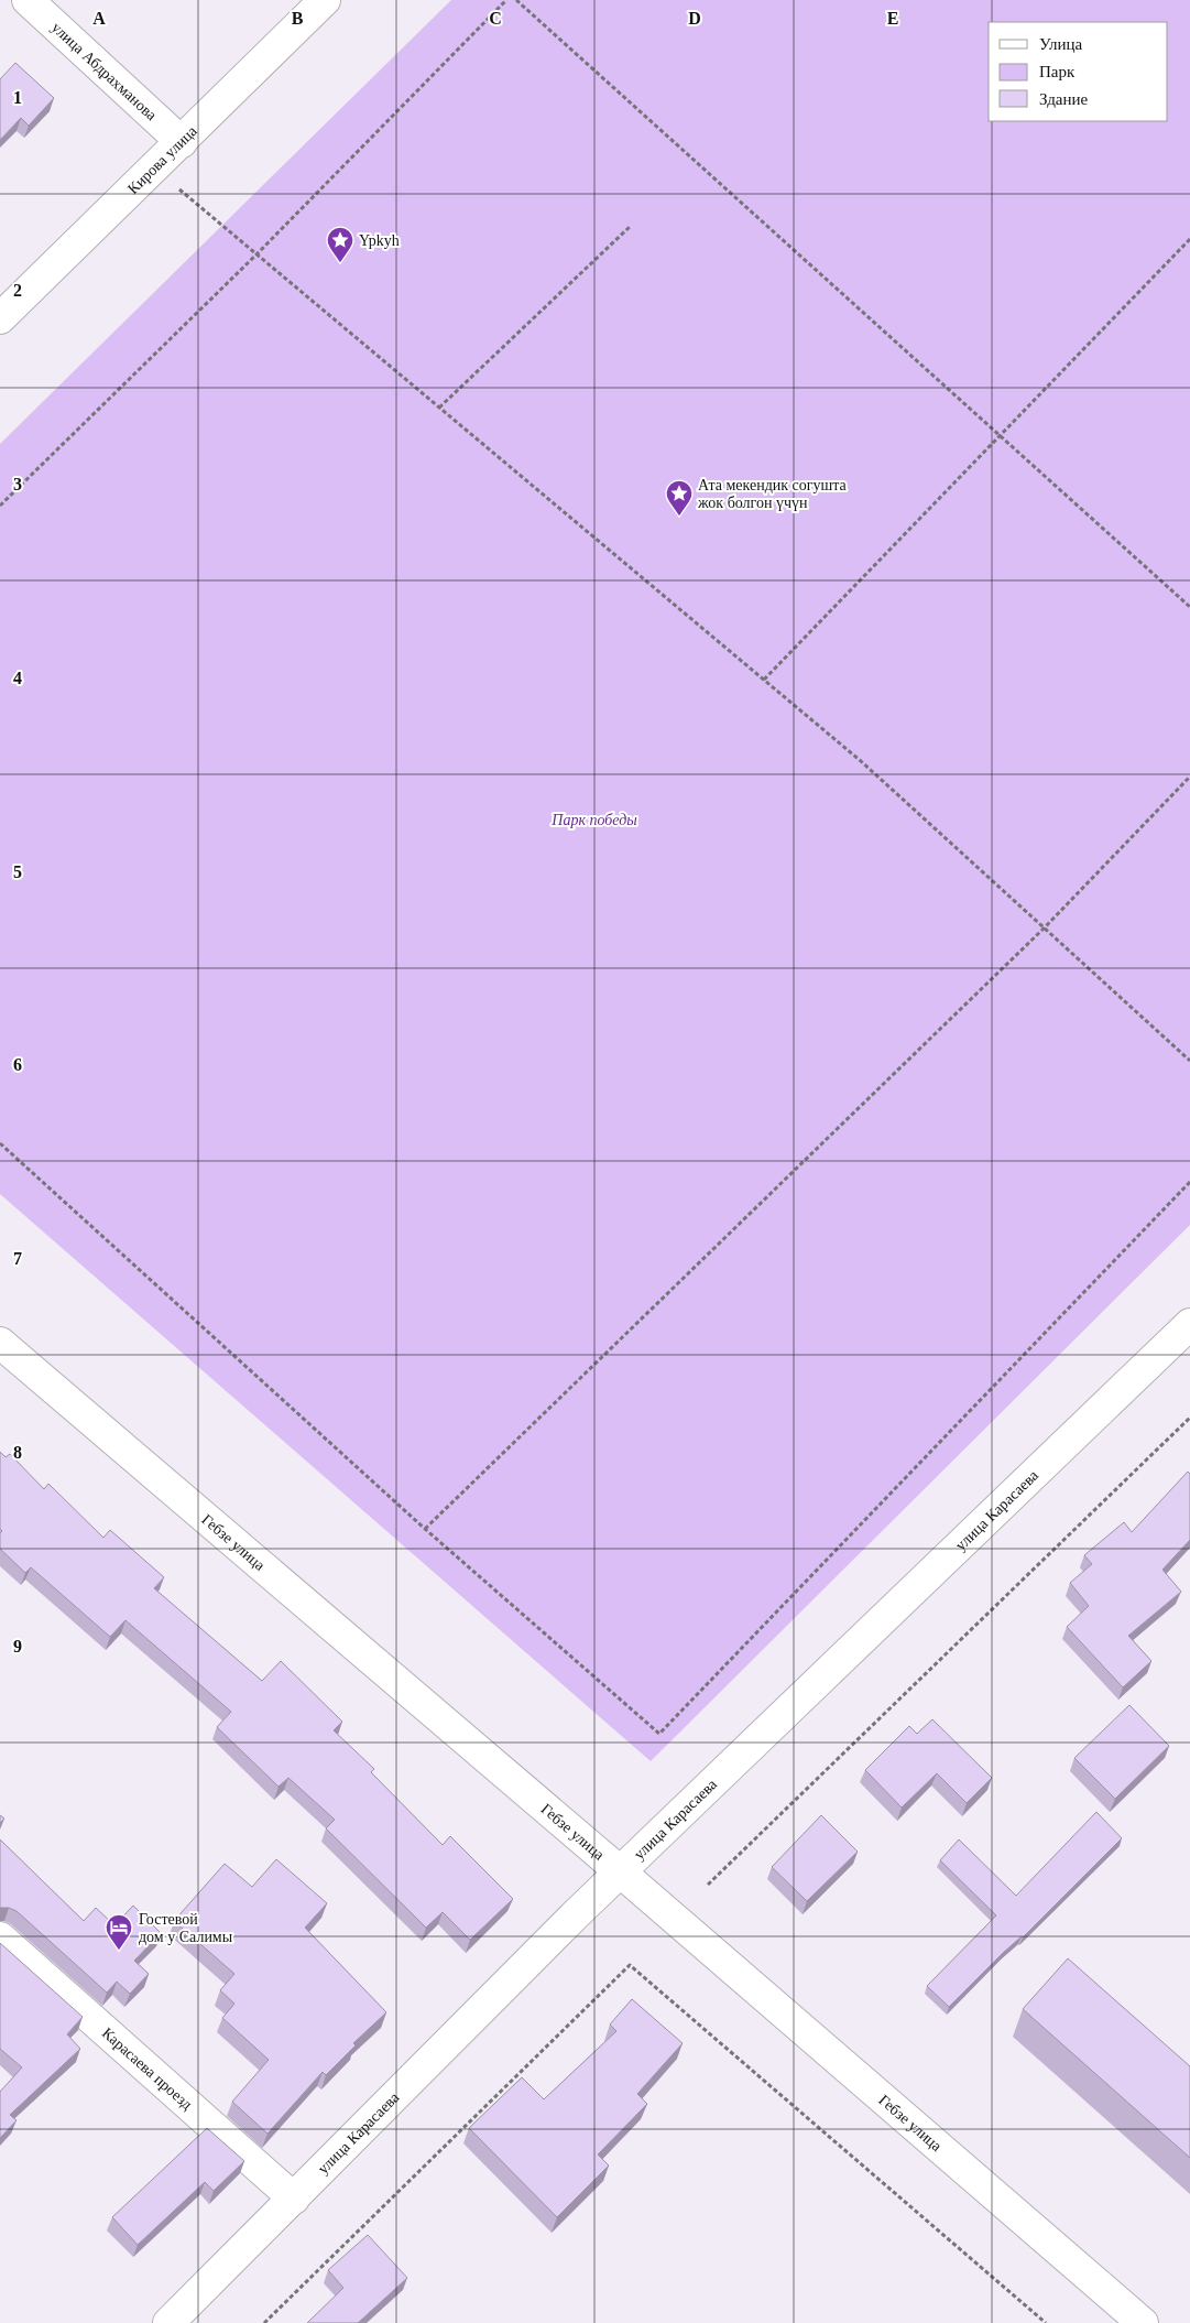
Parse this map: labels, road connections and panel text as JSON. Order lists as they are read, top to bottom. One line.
{"streets":{"main road":["улица Абдрахманова","Кирова улица","улица Карасаева","Гебзе улица","Карасаева проезд"]},"crossings":[["улица Абдрахманова","Кирова улица"],["улица Карасаева","Гебзе улица"],["улица Карасаева","Карасаева проезд"]],"parks":["Парк победы"],"places":{"place":["Ypkyh","Ата мекендик согушта жок болгон үчүн"],"hotel":["Гостевой дом у Салимы"]},"legend":["Улица","Парк","Здание"],"grid":{"columns":["A","B","C","D","E"],"rows":["1","2","3","4","5","6","7","8","9"]}}
